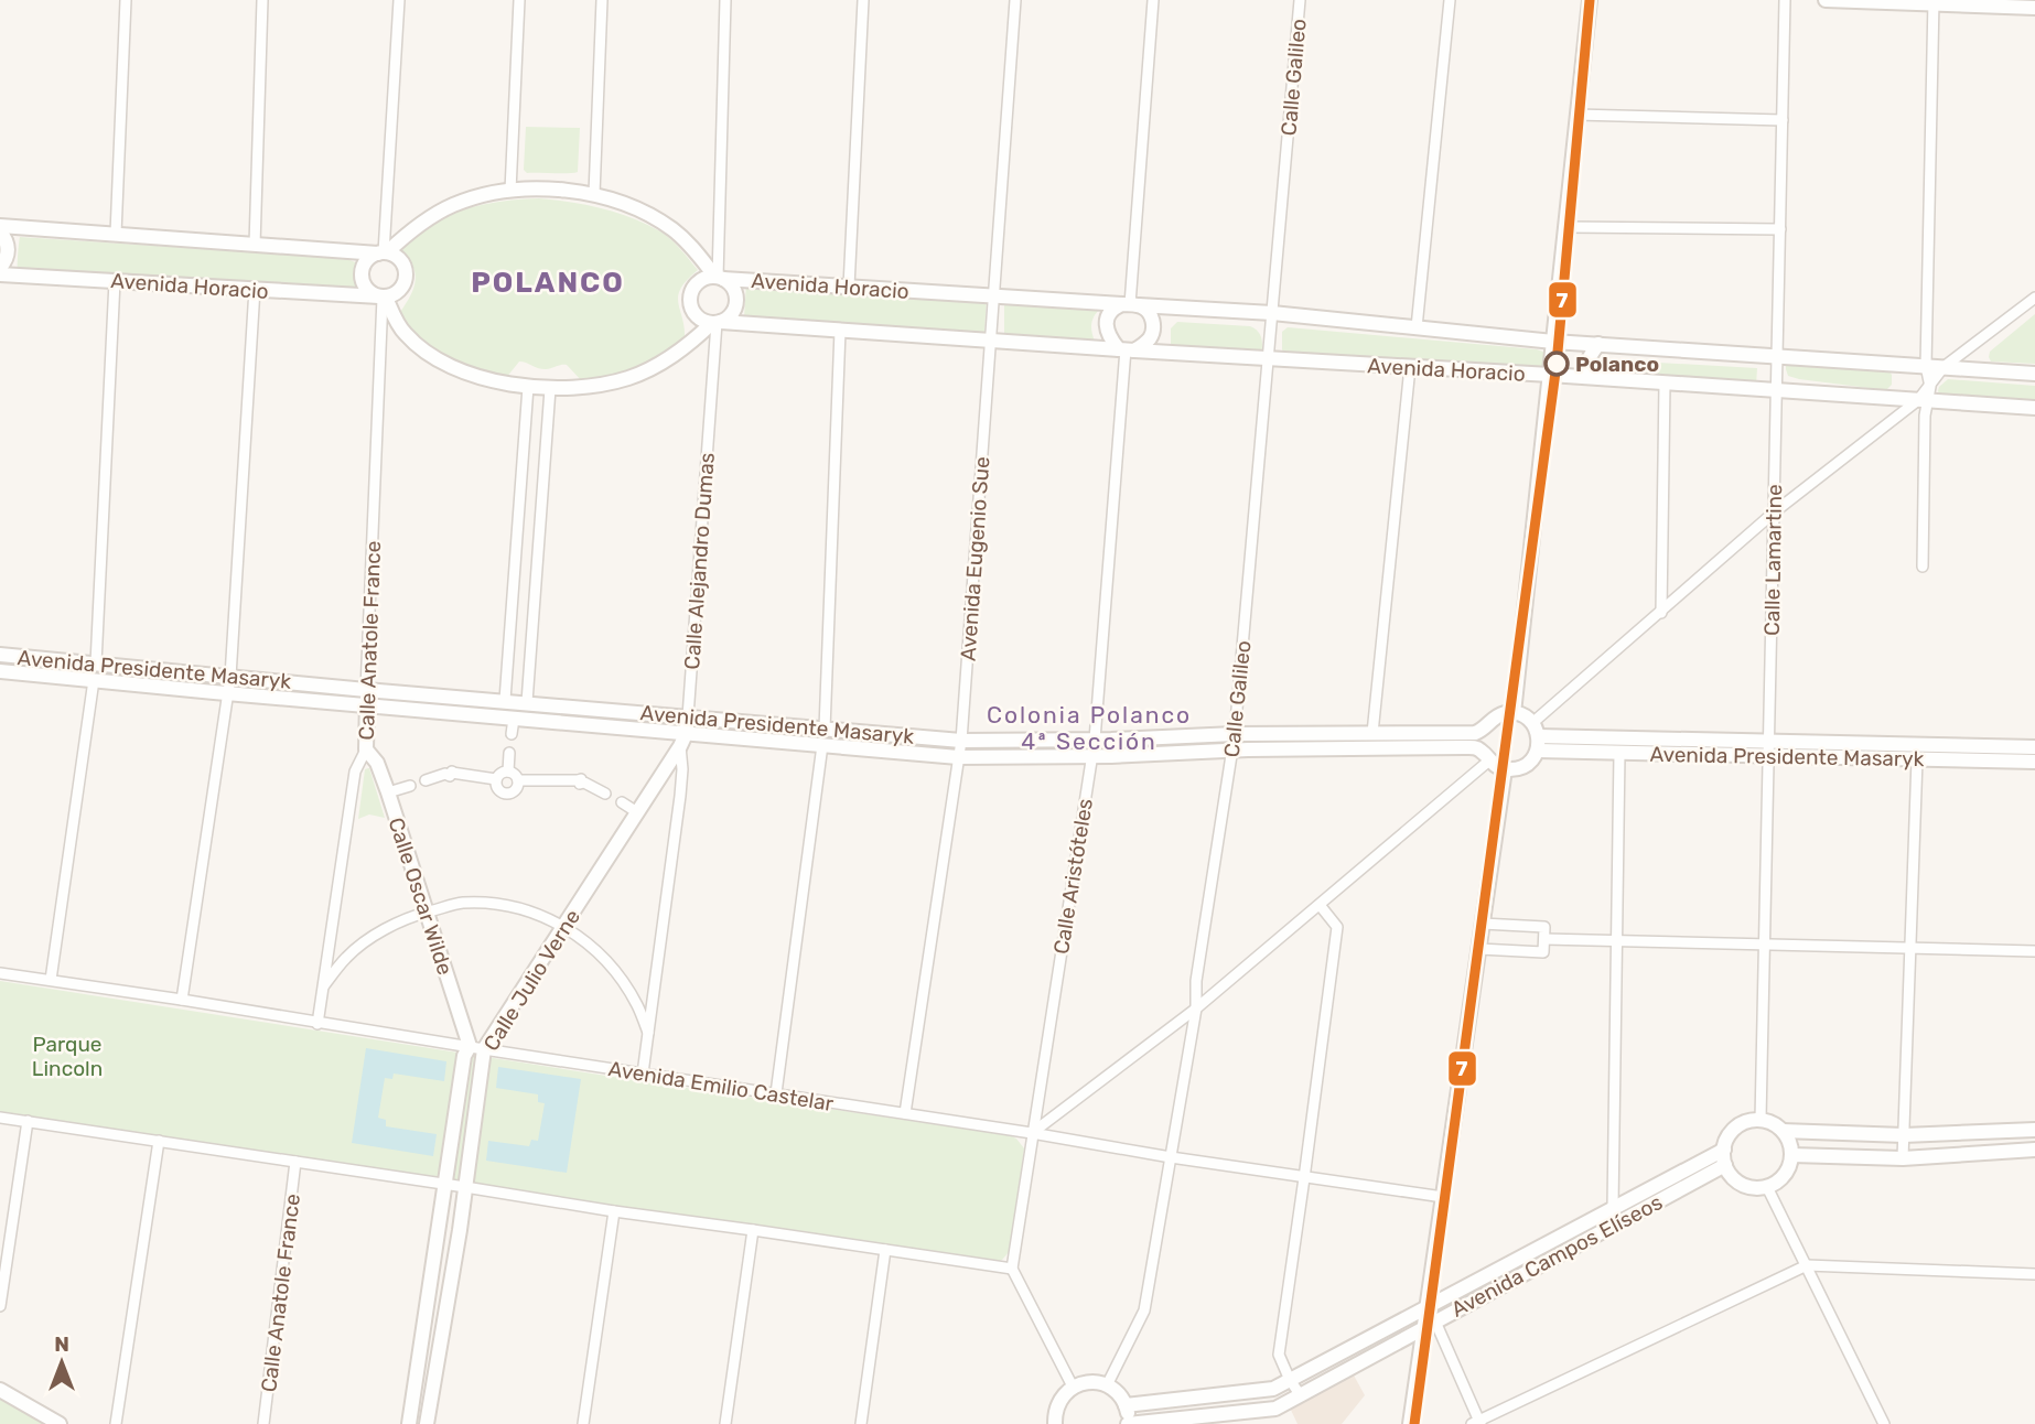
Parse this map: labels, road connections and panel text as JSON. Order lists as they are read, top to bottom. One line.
{"streets":{"street":["Calle Galileo","Avenida Horacio","Avenida Eugenio Sue","Calle Lamartine","Calle Alejandro Dumas","Calle Anatole France","Avenida Presidente Masaryk","Calle Aristóteles","Calle Oscar Wilde","Calle Julio Verne","Avenida Emilio Castelar","Avenida Campos Elíseos"]},"crossings":[["Calle Galileo","Avenida Horacio"],["Calle Galileo","Avenida Presidente Masaryk"],["Calle Galileo","Avenida Emilio Castelar"],["Avenida Horacio","Avenida Eugenio Sue"],["Avenida Horacio","Calle Lamartine"],["Avenida Horacio","Calle Alejandro Dumas"],["Avenida Horacio","Calle Anatole France"],["Avenida Horacio","Calle Aristóteles"],["Avenida Eugenio Sue","Avenida Presidente Masaryk"],["Avenida Eugenio Sue","Avenida Emilio Castelar"],["Calle Lamartine","Avenida Presidente Masaryk"],["Calle Lamartine","Avenida Campos Elíseos"],["Calle Alejandro Dumas","Avenida Presidente Masaryk"],["Calle Alejandro Dumas","Calle Julio Verne"],["Calle Alejandro Dumas","Avenida Emilio Castelar"],["Calle Anatole France","Avenida Presidente Masaryk"],["Calle Anatole France","Calle Oscar Wilde"],["Calle Anatole France","Avenida Emilio Castelar"],["Avenida Presidente Masaryk","Calle Aristóteles"],["Calle Aristóteles","Avenida Emilio Castelar"],["Calle Oscar Wilde","Calle Julio Verne"],["Calle Oscar Wilde","Avenida Emilio Castelar"],["Calle Julio Verne","Avenida Emilio Castelar"]],"districts":["POLANCO","Colonia Polanco 4ª Sección"],"parks":["Parque Lincoln"],"places":["Polanco"],"lines":["transit line 7"],"north":"top"}
